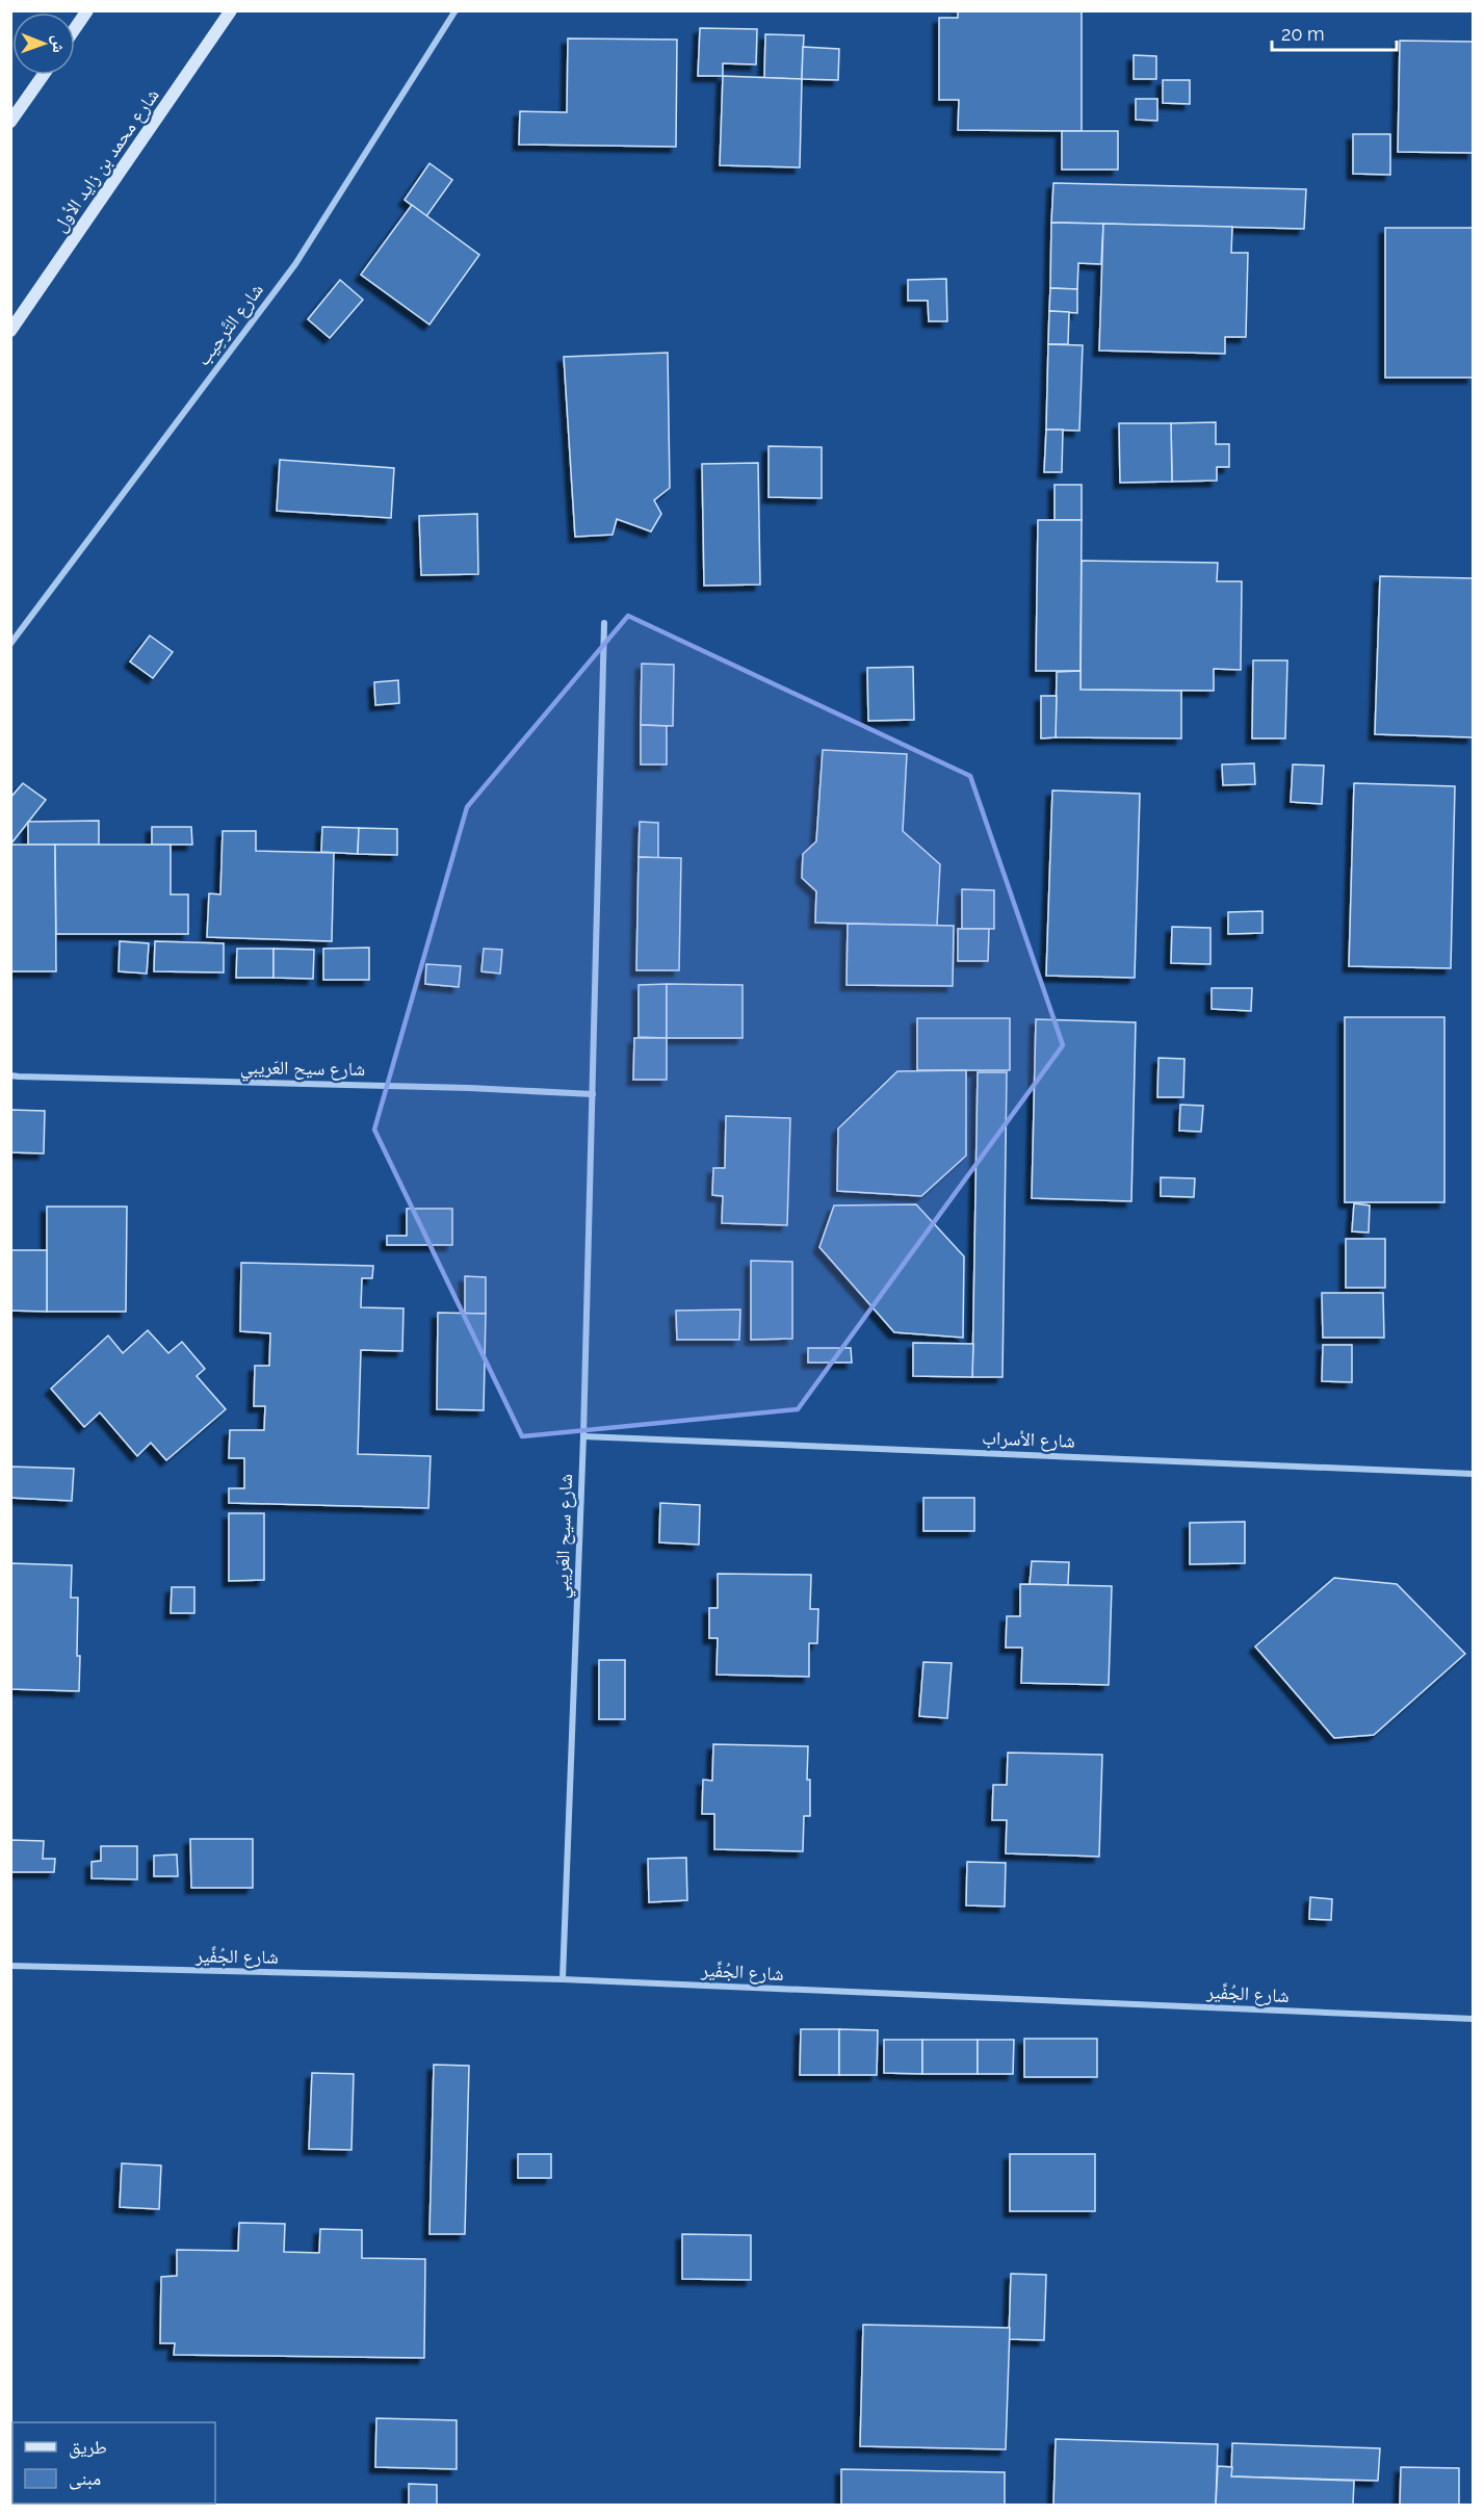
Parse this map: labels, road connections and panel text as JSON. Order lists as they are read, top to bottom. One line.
{"streets":{"main road":["شارع محمد بن زايد الأول"],"street":["شارع التَّرحِيب","شارع سيح العَريبي","شارع الأسراب","شارع الجُفِّير"]},"crossings":[["شارع سيح العَريبي","شارع الأسراب"],["شارع سيح العَريبي","شارع الجُفِّير"]],"legend":["طريق","مبنى"],"scale_bar":"20 m","north":"right"}
